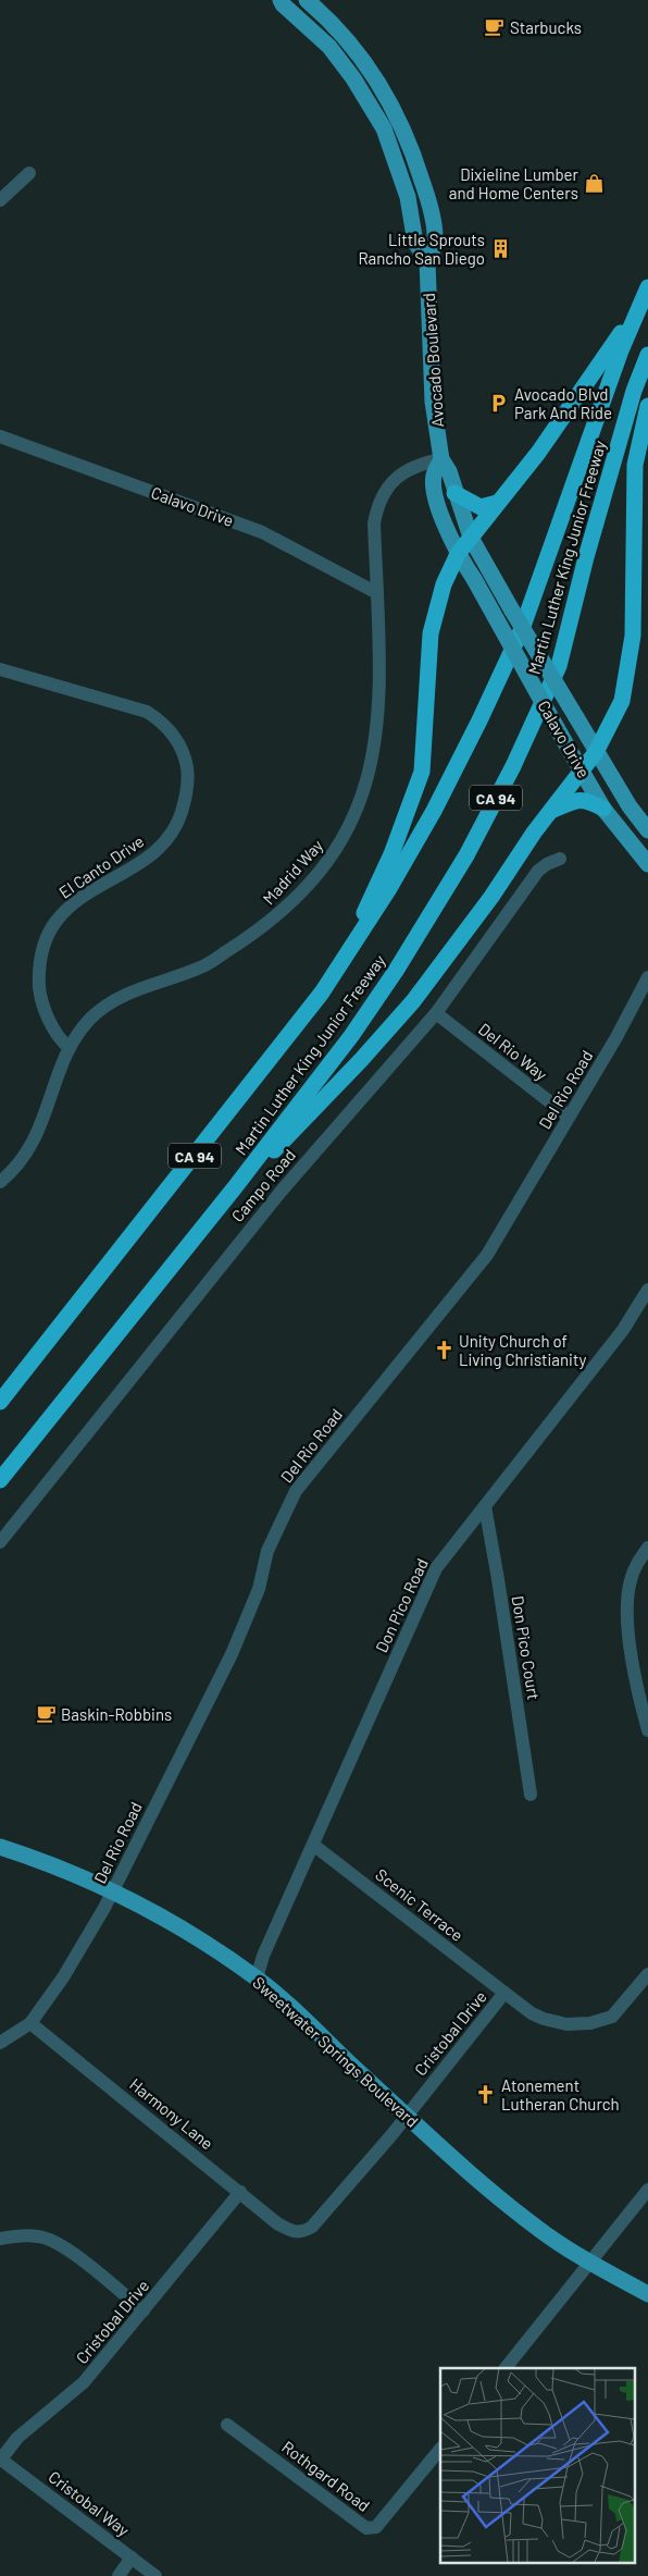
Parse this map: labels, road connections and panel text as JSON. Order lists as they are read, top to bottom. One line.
{"streets":{"highway":["Martin Luther King Junior Freeway","CA 94"],"main road":["Avocado Boulevard","Calavo Drive","Sweetwater Springs Boulevard"],"street":["El Canto Drive","Madrid Way","Del Rio Way","Del Rio Road","Campo Road","Don Pico Road","Don Pico Court","Scenic Terrace","Cristobal Drive","Harmony Lane","Rothgard Road","Cristobal Way"]},"crossings":[["Avocado Boulevard","Calavo Drive"],["Avocado Boulevard","Madrid Way"],["Calavo Drive","Madrid Way"],["Martin Luther King Junior Freeway","CA 94"],["El Canto Drive","Madrid Way"],["Del Rio Way","Del Rio Road"],["Del Rio Way","Campo Road"],["Del Rio Road","Sweetwater Springs Boulevard"],["Del Rio Road","Harmony Lane"],["Don Pico Road","Don Pico Court"],["Don Pico Road","Scenic Terrace"],["Don Pico Road","Sweetwater Springs Boulevard"],["Scenic Terrace","Cristobal Drive"],["Cristobal Drive","Sweetwater Springs Boulevard"],["Cristobal Drive","Harmony Lane"],["Cristobal Drive","Cristobal Way"]],"places":{"cafe":["Starbucks","Baskin-Robbins"],"shop":["Dixieline Lumber and Home Centers"],"building":["Little Sprouts Rancho San Diego"],"parking":["Avocado Blvd Park And Ride"],"church":["Unity Church of Living Christianity","Atonement Lutheran Church"]}}
